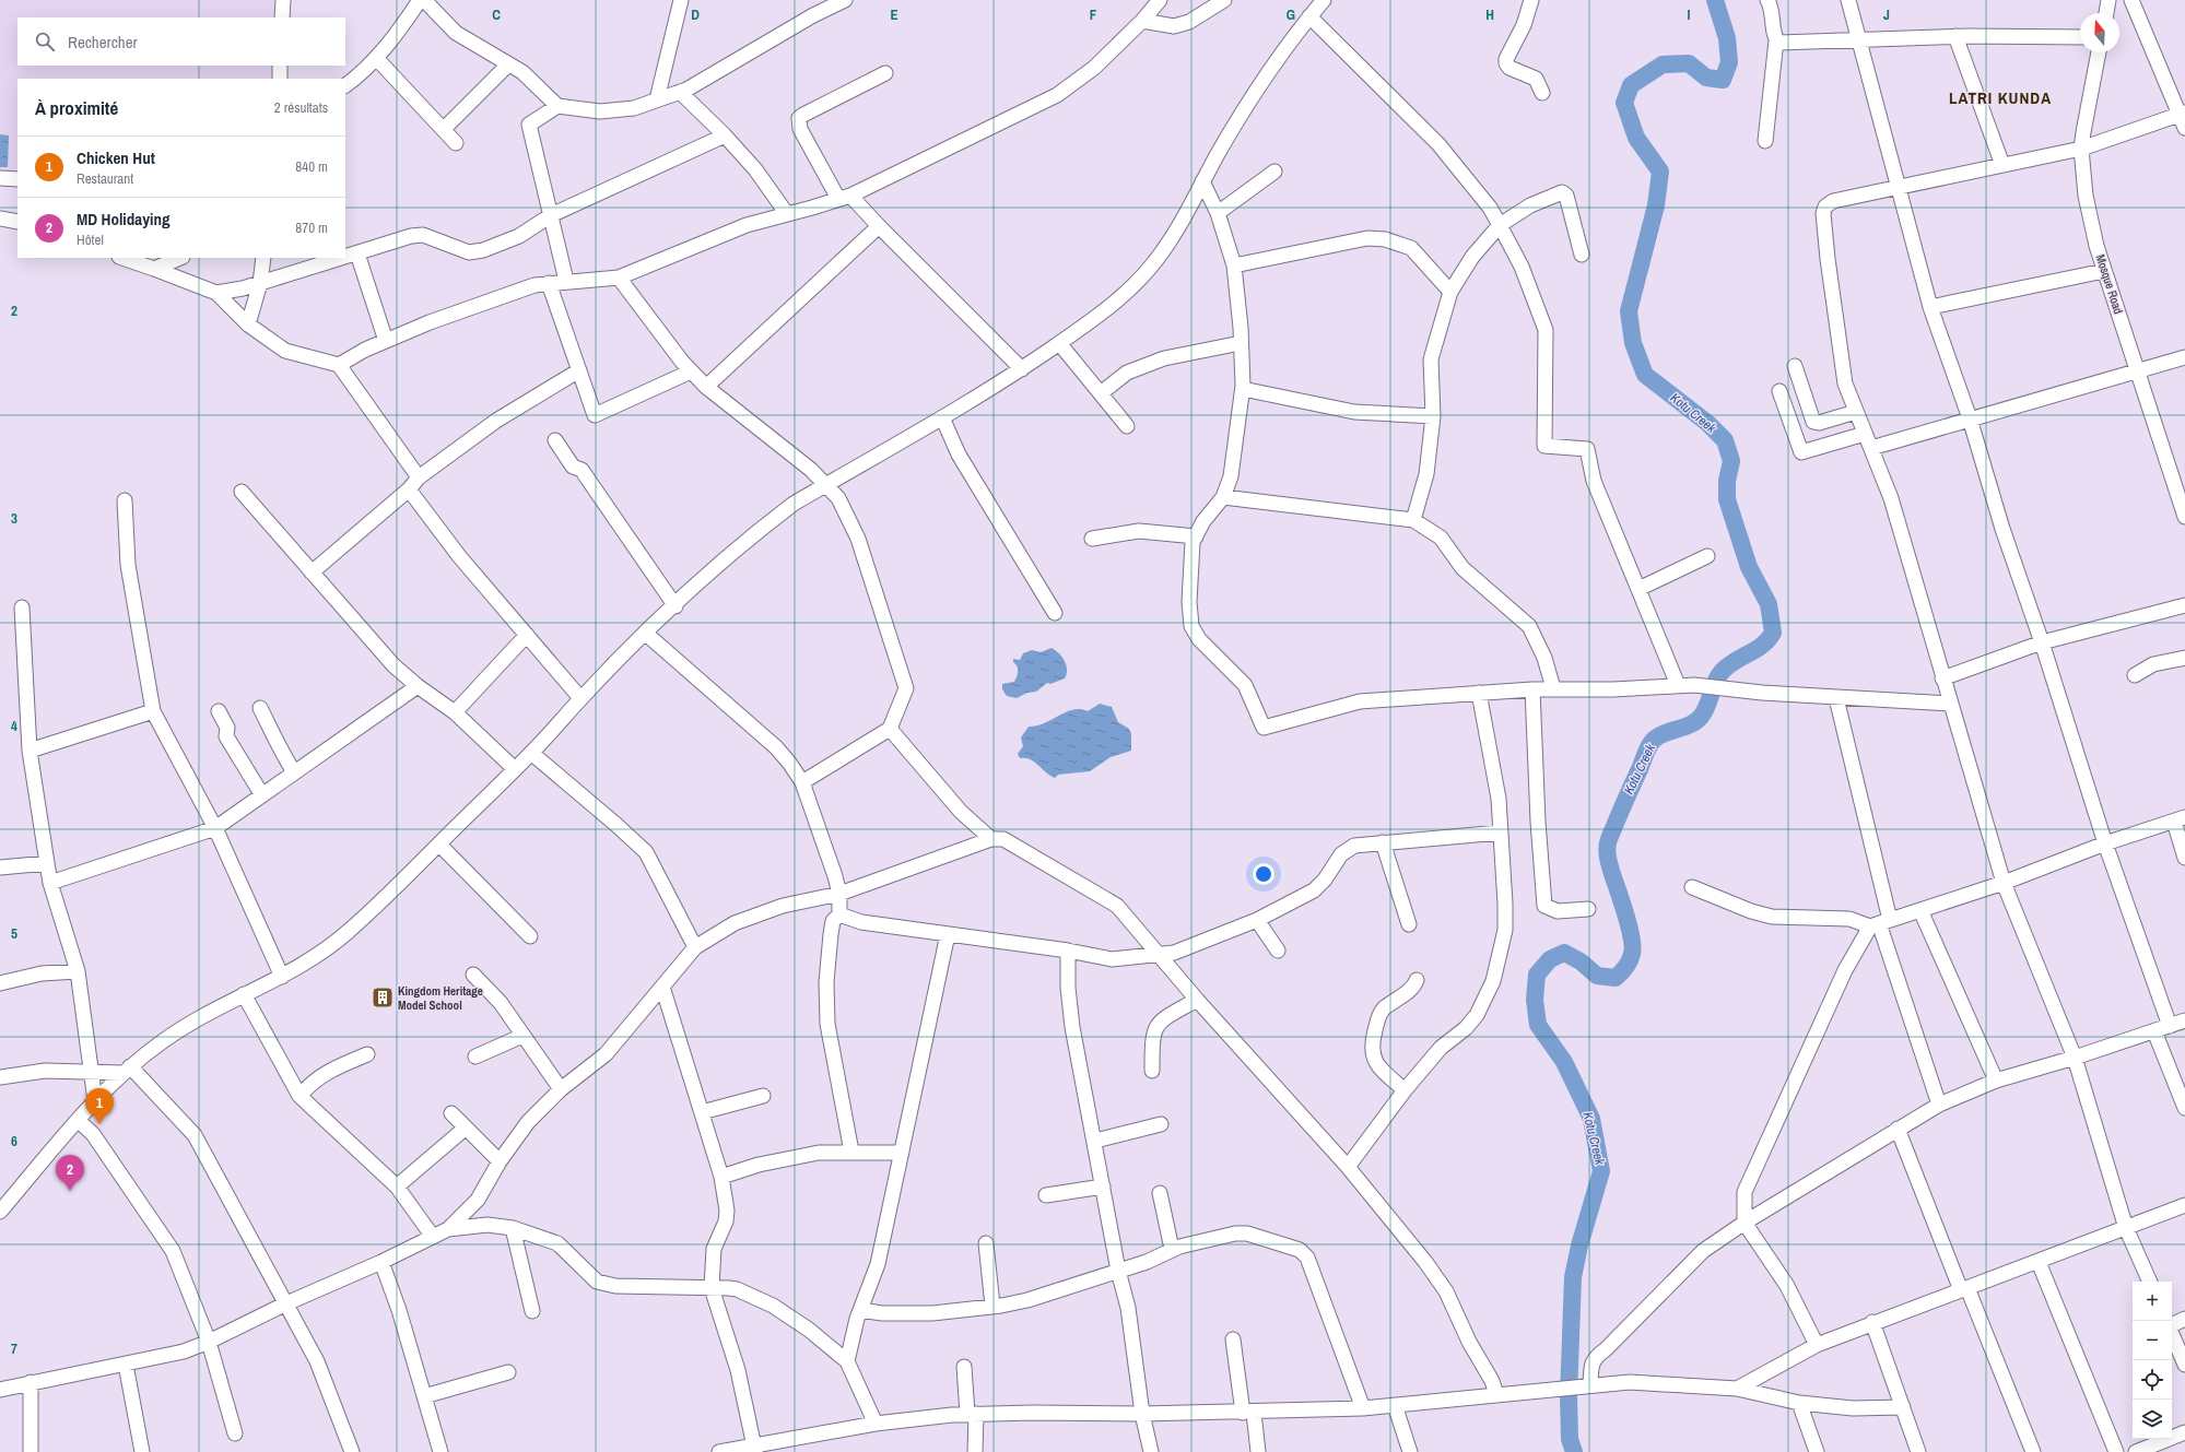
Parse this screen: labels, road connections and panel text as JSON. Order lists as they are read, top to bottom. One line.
{"streets":{"street":["Mosque Road"]},"districts":["LATRI KUNDA"],"water":["Kotu Creek"],"places":{"building":["Kingdom Heritage Model School"]},"north":"top","page":{"search":"Rechercher","heading":["À proximité","2 résultats"],"list":[{"mark":"1","name":"Chicken Hut","note":"Restaurant","value":"840 m"},{"mark":"2","name":"MD Holidaying","note":"Hôtel","value":"870 m"}],"pins":["1","2"],"map_buttons":["+","−"]},"grid":{"columns":["C","D","E","F","G","H","I","J"],"rows":["2","3","4","5","6","7"]}}
